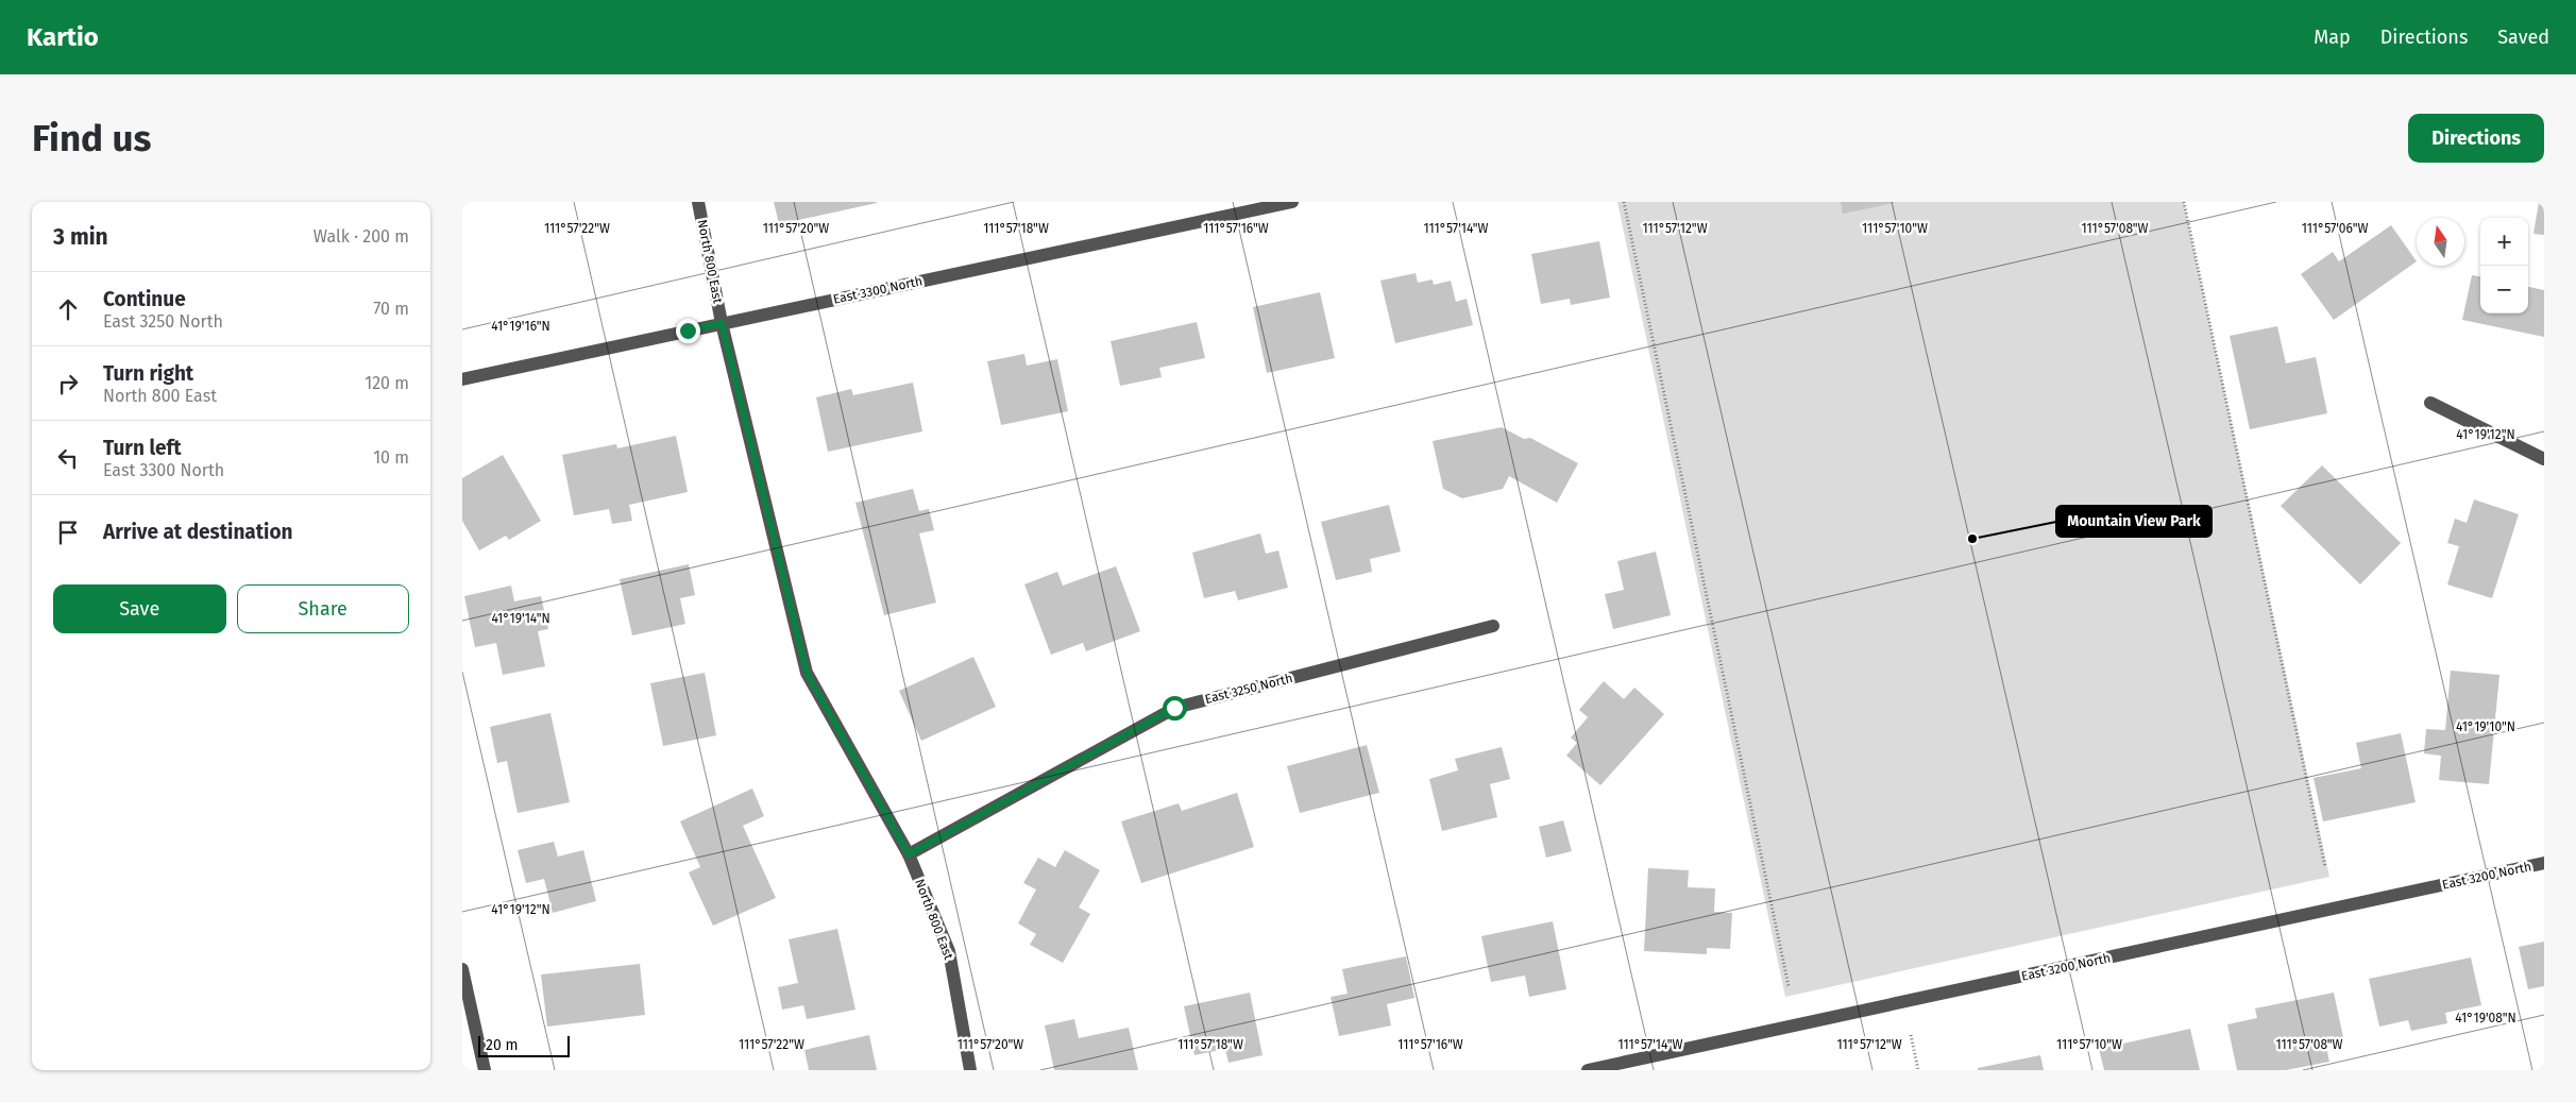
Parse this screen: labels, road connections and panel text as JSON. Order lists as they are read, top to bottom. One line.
{"streets":{"street":["North 800 East","East 3300 North","East 3250 North","East 3200 North"]},"crossings":[["North 800 East","East 3300 North"],["North 800 East","East 3250 North"]],"places":["Mountain View Park"],"scale_bar":"20 m","north":"top","page":{"header":"Kartio","nav":["Map","Directions","Saved"],"buttons":["Directions",["Save","Share"]],"title":"Find us","heading":["3 min","Walk · 200 m"],"map_buttons":["+","−"],"list":[["Continue","East 3250 North","70 m"],["Turn right","North 800 East","120 m"],["Turn left","East 3300 North","10 m"],"Arrive at destination"],"scale":"20 m"},"coordinates":["111°57'22\"W","111°57'20\"W","111°57'18\"W","111°57'16\"W","111°57'14\"W","111°57'12\"W","111°57'10\"W","111°57'08\"W","111°57'06\"W","41°19'16\"N","41°19'12\"N","41°19'14\"N","41°19'10\"N","41°19'08\"N"]}
